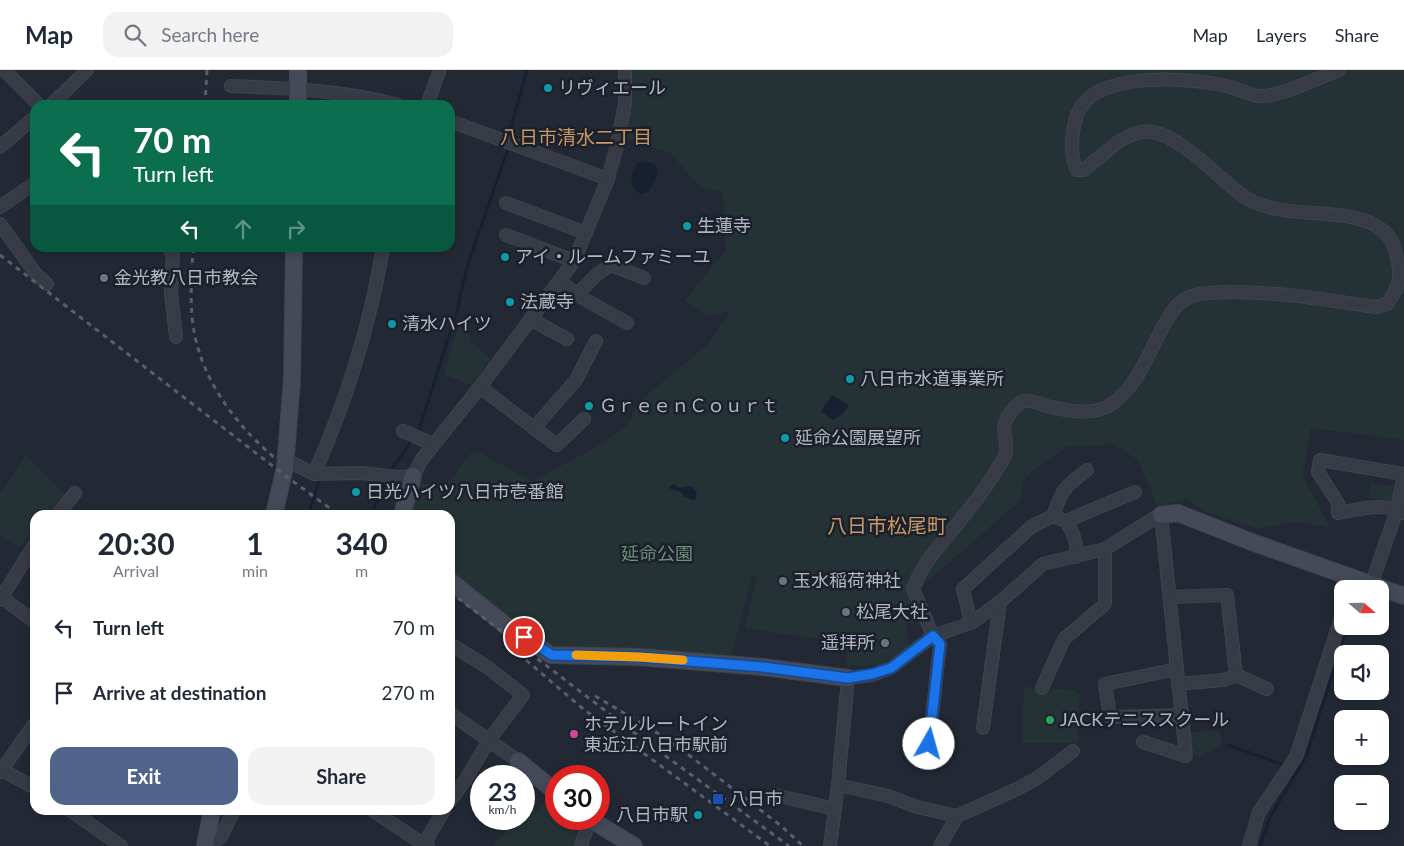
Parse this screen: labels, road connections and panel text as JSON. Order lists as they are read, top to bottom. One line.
{"districts":["八日市清水二丁目","八日市松尾町"],"parks":["延命公園"],"places":{"other":["リヴィエール","生蓮寺","アイ・ルームファミーユ","金光教八日市教会","法蔵寺","清水ハイツ","八日市水道事業所","ＧｒｅｅｎＣｏｕｒｔ","延命公園展望所","日光ハイツ八日市壱番館","玉水稲荷神社","松尾大社","遥拝所","JACKテニススクール","ホテルルートイン 東近江八日市駅前","八日市駅"],"transit":["八日市"]},"north":"right","page":{"header":"Map","search":"Search here","nav":["Map","Layers","Share"],"turn":["70 m","Turn left"],"eta":["20:30","Arrival","1","min","340","m"],"map_buttons":["+","−"],"list":[{"name":"Turn left","value":"70 m"},{"name":"Arrive at destination","value":"270 m"}],"buttons":["Exit","Share"],"speed":"23 km/h","limit":"30"}}
